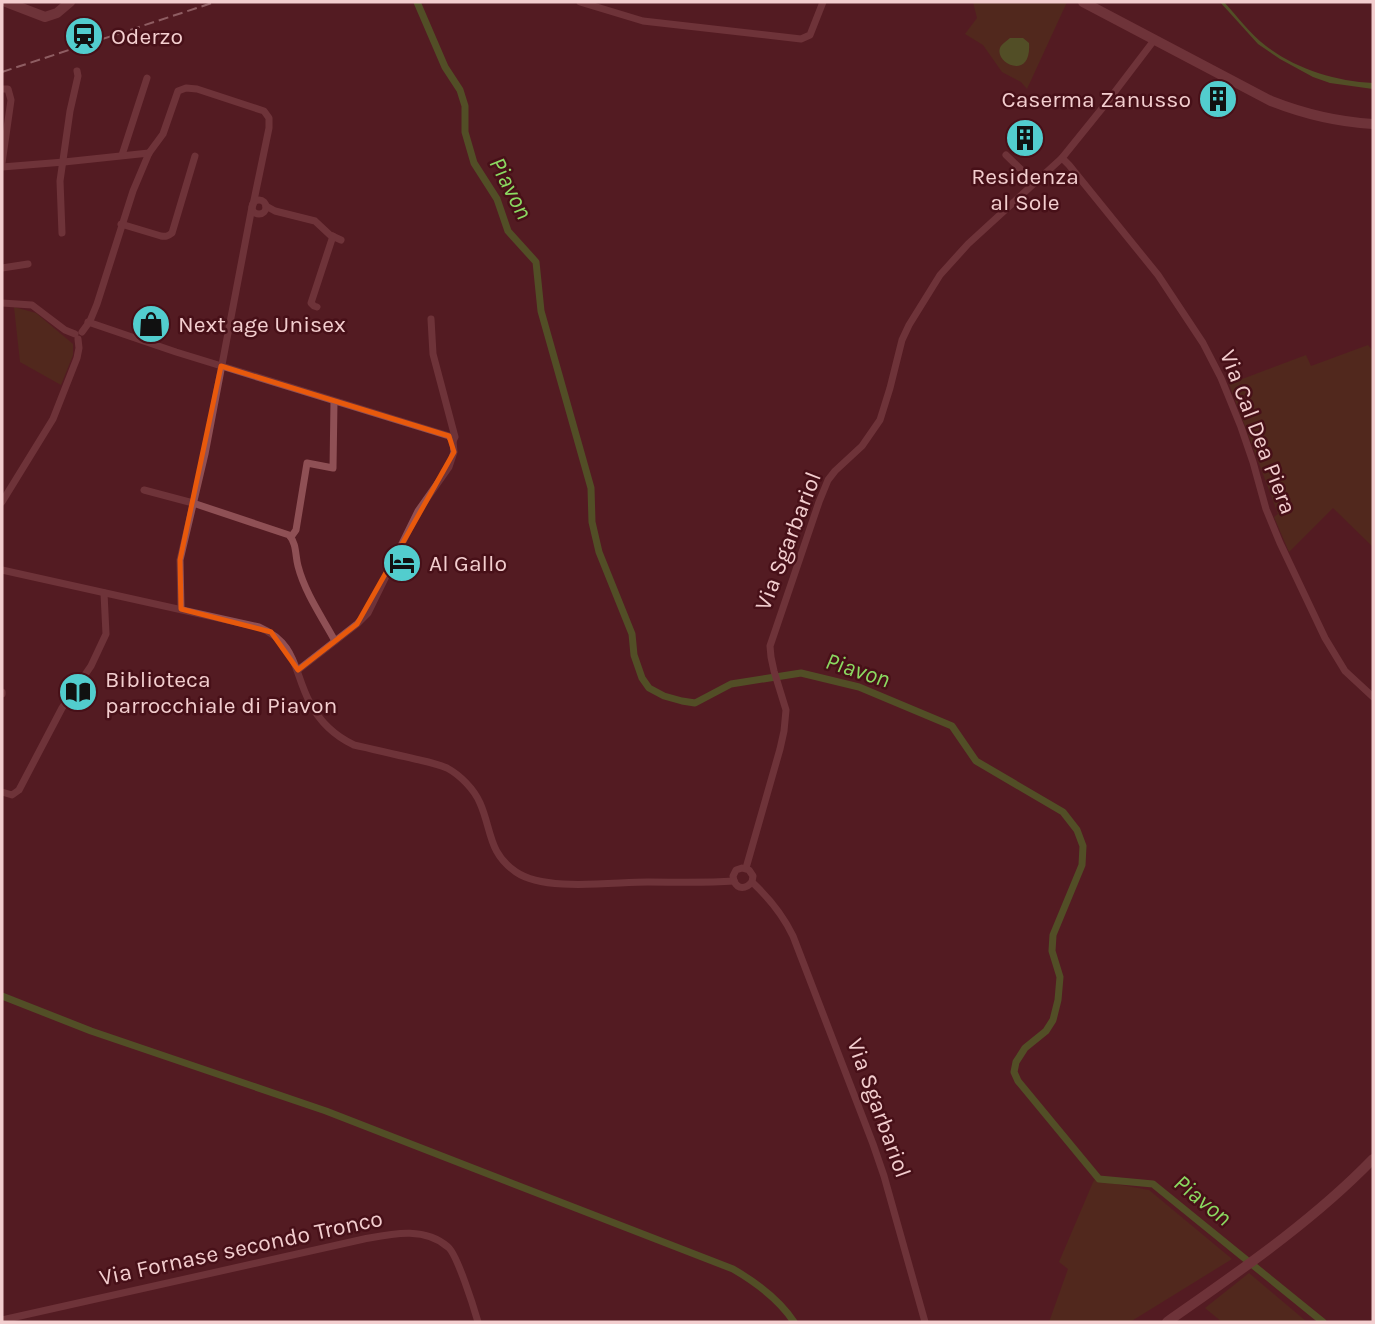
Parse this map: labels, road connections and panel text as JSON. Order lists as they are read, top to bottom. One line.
{"streets":{"street":["Via Cal Dea Piera","Via Sgarbariol","Via Fornase secondo Tronco"]},"crossings":[["Via Cal Dea Piera","Via Sgarbariol"]],"water":["Piavon"],"places":{"station":["Oderzo"],"building":["Caserma Zanusso","Residenza al Sole"],"shop":["Next age Unisex"],"hotel":["Al Gallo"],"library":["Biblioteca parrocchiale di Piavon"]}}
